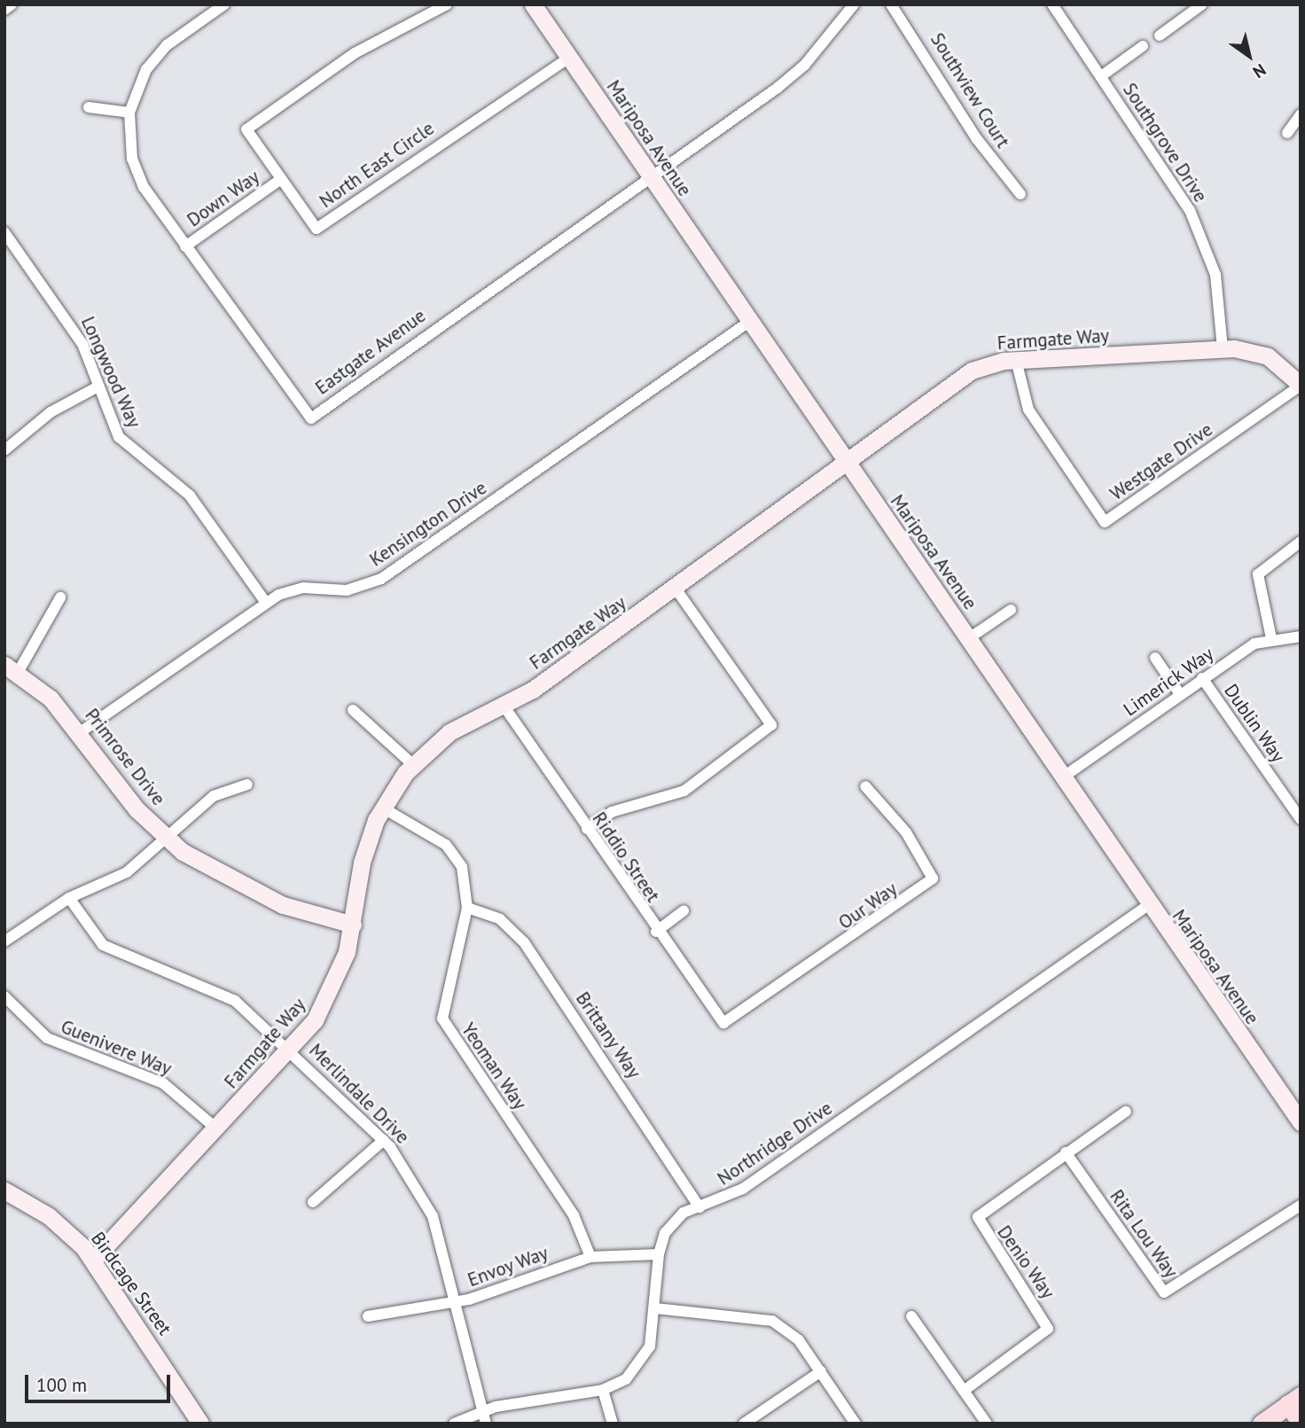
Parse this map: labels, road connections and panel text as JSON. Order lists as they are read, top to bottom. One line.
{"streets":{"street":["Southview Court","Mariposa Avenue","Southgrove Drive","North East Circle","Down Way","Farmgate Way","Eastgate Avenue","Longwood Way","Westgate Drive","Kensington Drive","Limerick Way","Dublin Way","Primrose Drive","Riddio Street","Our Way","Brittany Way","Guenivere Way","Yeoman Way","Merlindale Drive","Northridge Drive","Rita Lou Way","Denio Way","Envoy Way","Birdcage Street"]},"crossings":[["Mariposa Avenue","North East Circle"],["Mariposa Avenue","Farmgate Way"],["Mariposa Avenue","Eastgate Avenue"],["Mariposa Avenue","Kensington Drive"],["Mariposa Avenue","Limerick Way"],["Mariposa Avenue","Northridge Drive"],["Southgrove Drive","Farmgate Way"],["North East Circle","Down Way"],["Down Way","Eastgate Avenue"],["Farmgate Way","Westgate Drive"],["Farmgate Way","Primrose Drive"],["Farmgate Way","Riddio Street"],["Farmgate Way","Guenivere Way"],["Farmgate Way","Yeoman Way"],["Farmgate Way","Merlindale Drive"],["Farmgate Way","Birdcage Street"],["Longwood Way","Kensington Drive"],["Kensington Drive","Primrose Drive"],["Limerick Way","Dublin Way"],["Riddio Street","Our Way"],["Brittany Way","Yeoman Way"],["Brittany Way","Northridge Drive"],["Yeoman Way","Envoy Way"],["Merlindale Drive","Northridge Drive"],["Merlindale Drive","Envoy Way"],["Northridge Drive","Envoy Way"],["Rita Lou Way","Denio Way"]],"scale_bar":"100 m","north":"bottom right"}
